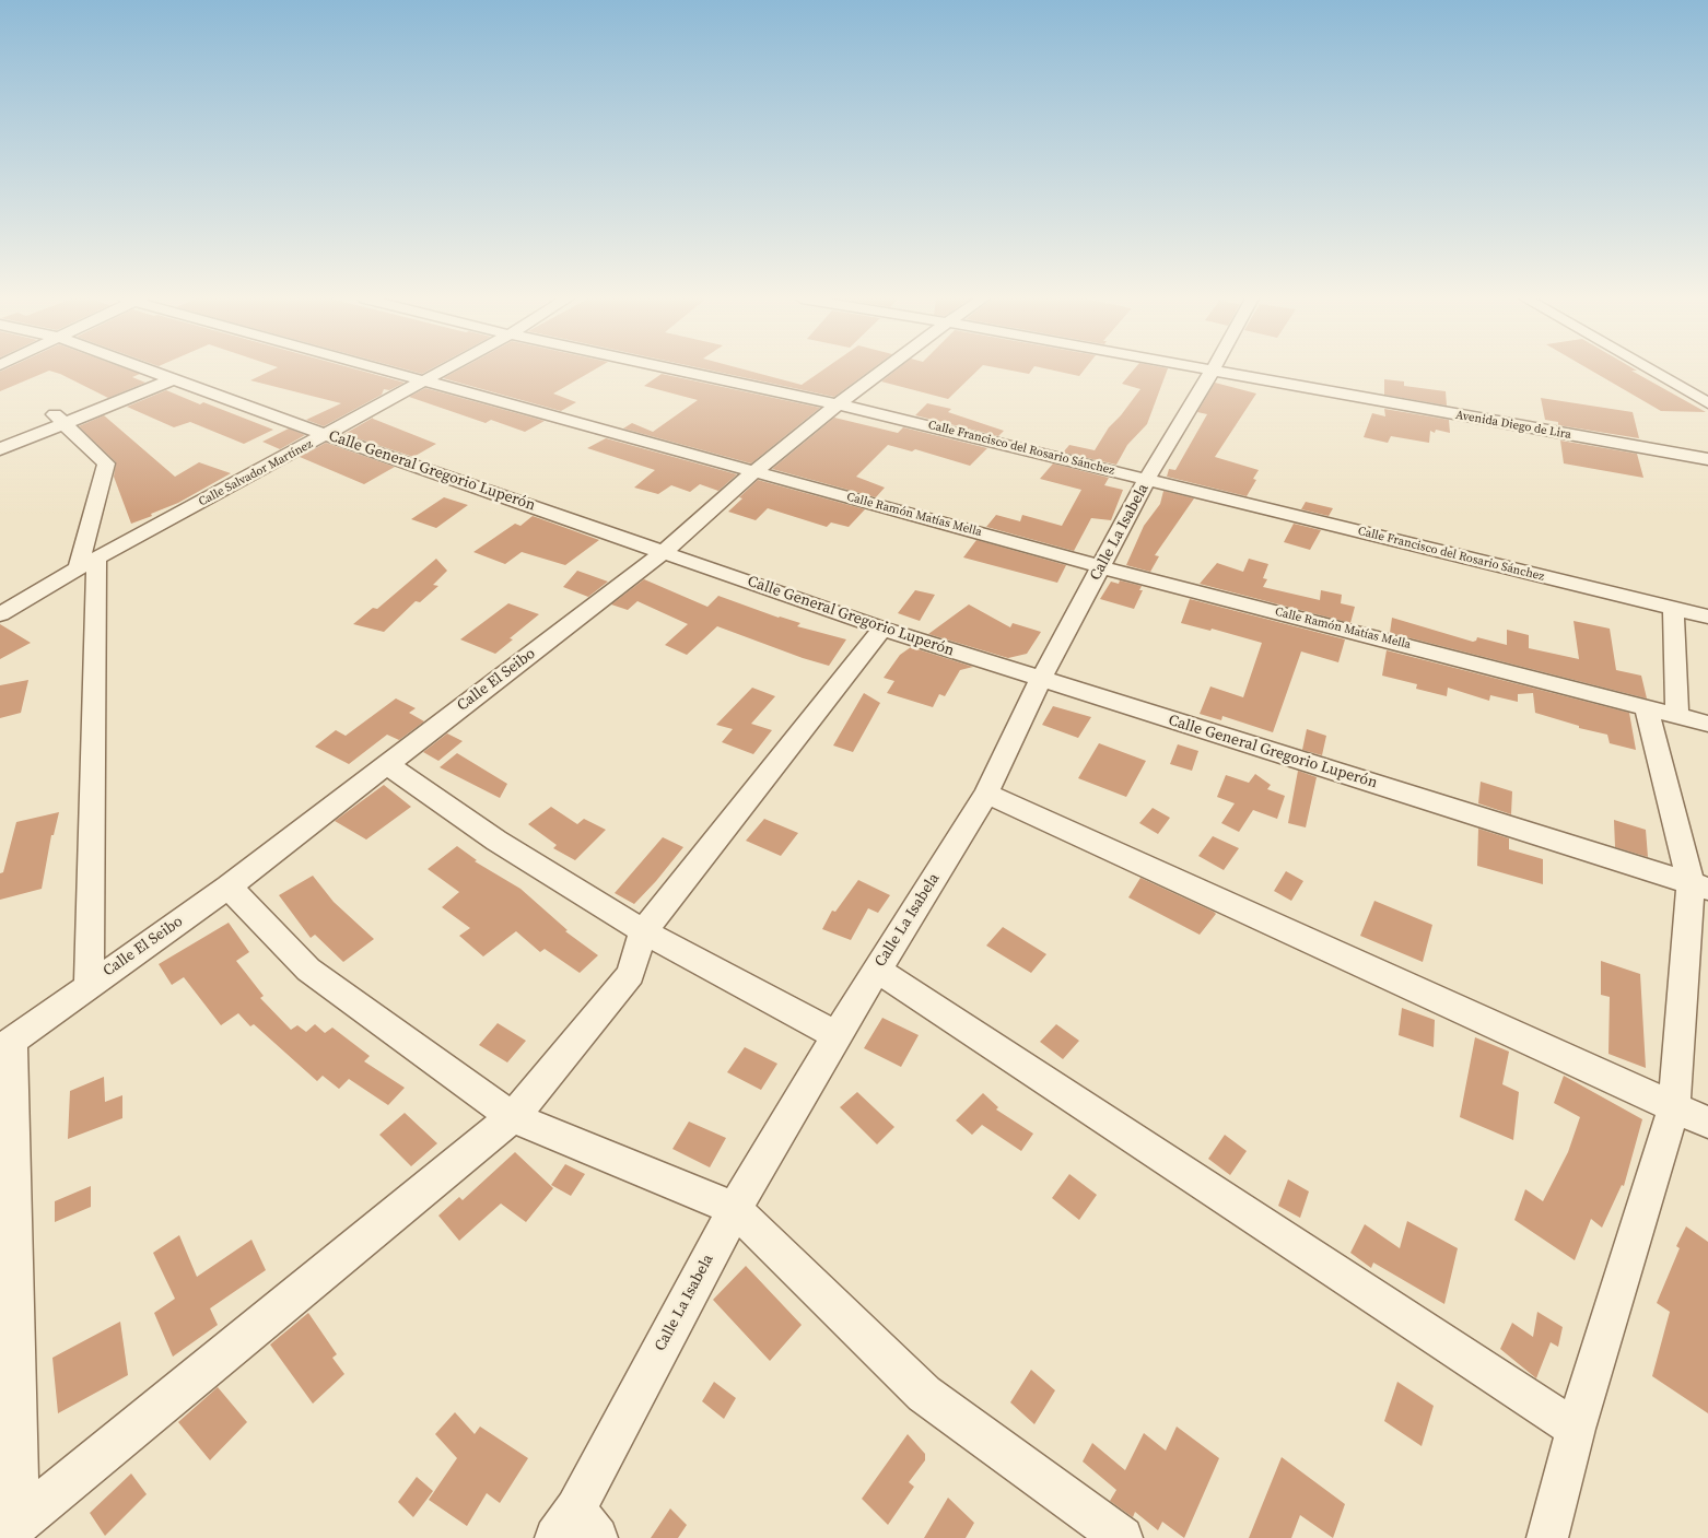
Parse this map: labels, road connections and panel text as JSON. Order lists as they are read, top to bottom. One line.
{"streets":{"street":["Avenida Diego de Lira","Calle Francisco del Rosario Sánchez","Calle General Gregorio Luperón","Calle Salvador Martínez","Calle Ramón Matías Mella","Calle La Isabela","Calle El Seibo"]},"crossings":[["Avenida Diego de Lira","Calle La Isabela"],["Calle Francisco del Rosario Sánchez","Calle La Isabela"],["Calle Francisco del Rosario Sánchez","Calle El Seibo"],["Calle General Gregorio Luperón","Calle Salvador Martínez"],["Calle General Gregorio Luperón","Calle La Isabela"],["Calle General Gregorio Luperón","Calle El Seibo"],["Calle Salvador Martínez","Calle Ramón Matías Mella"],["Calle Ramón Matías Mella","Calle La Isabela"],["Calle Ramón Matías Mella","Calle El Seibo"]]}
